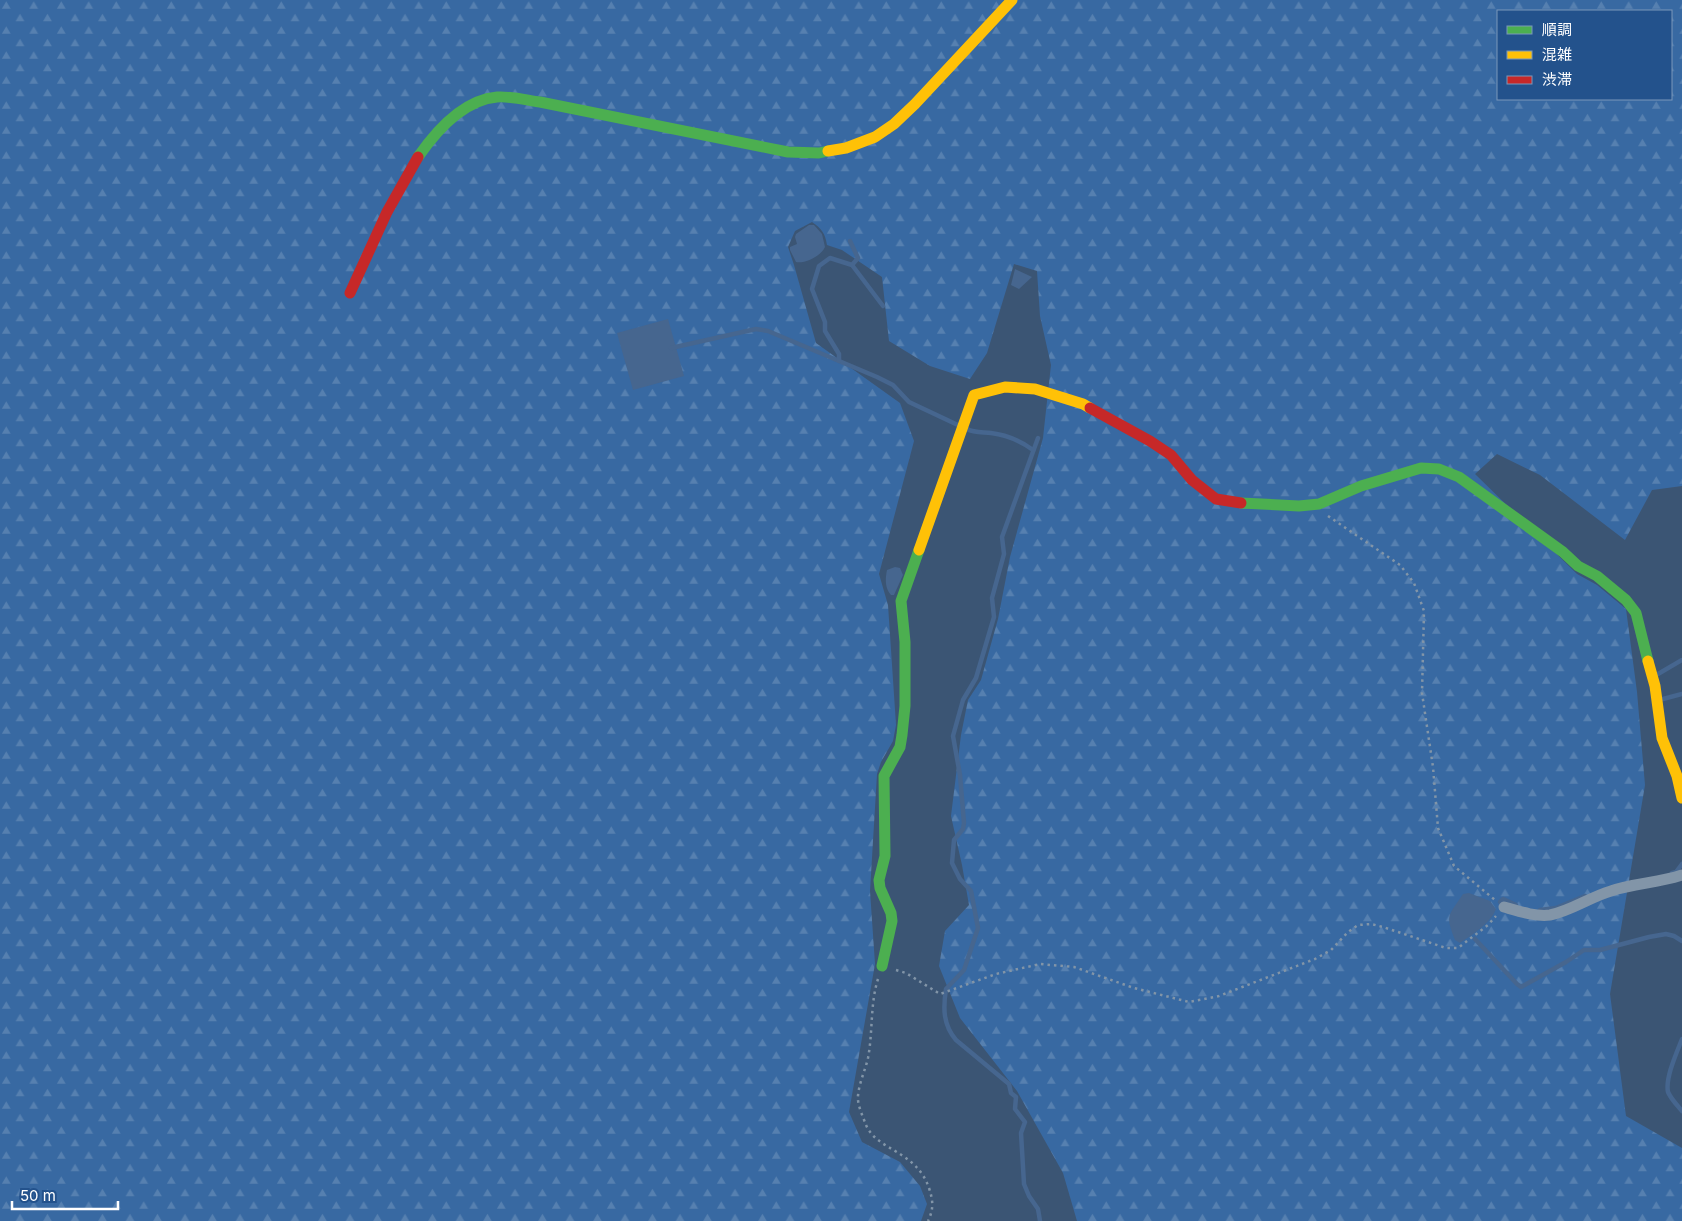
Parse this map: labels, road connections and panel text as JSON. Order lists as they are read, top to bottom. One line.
{"legend":["順調","混雑","渋滞"],"scale_bar":"50 m"}
